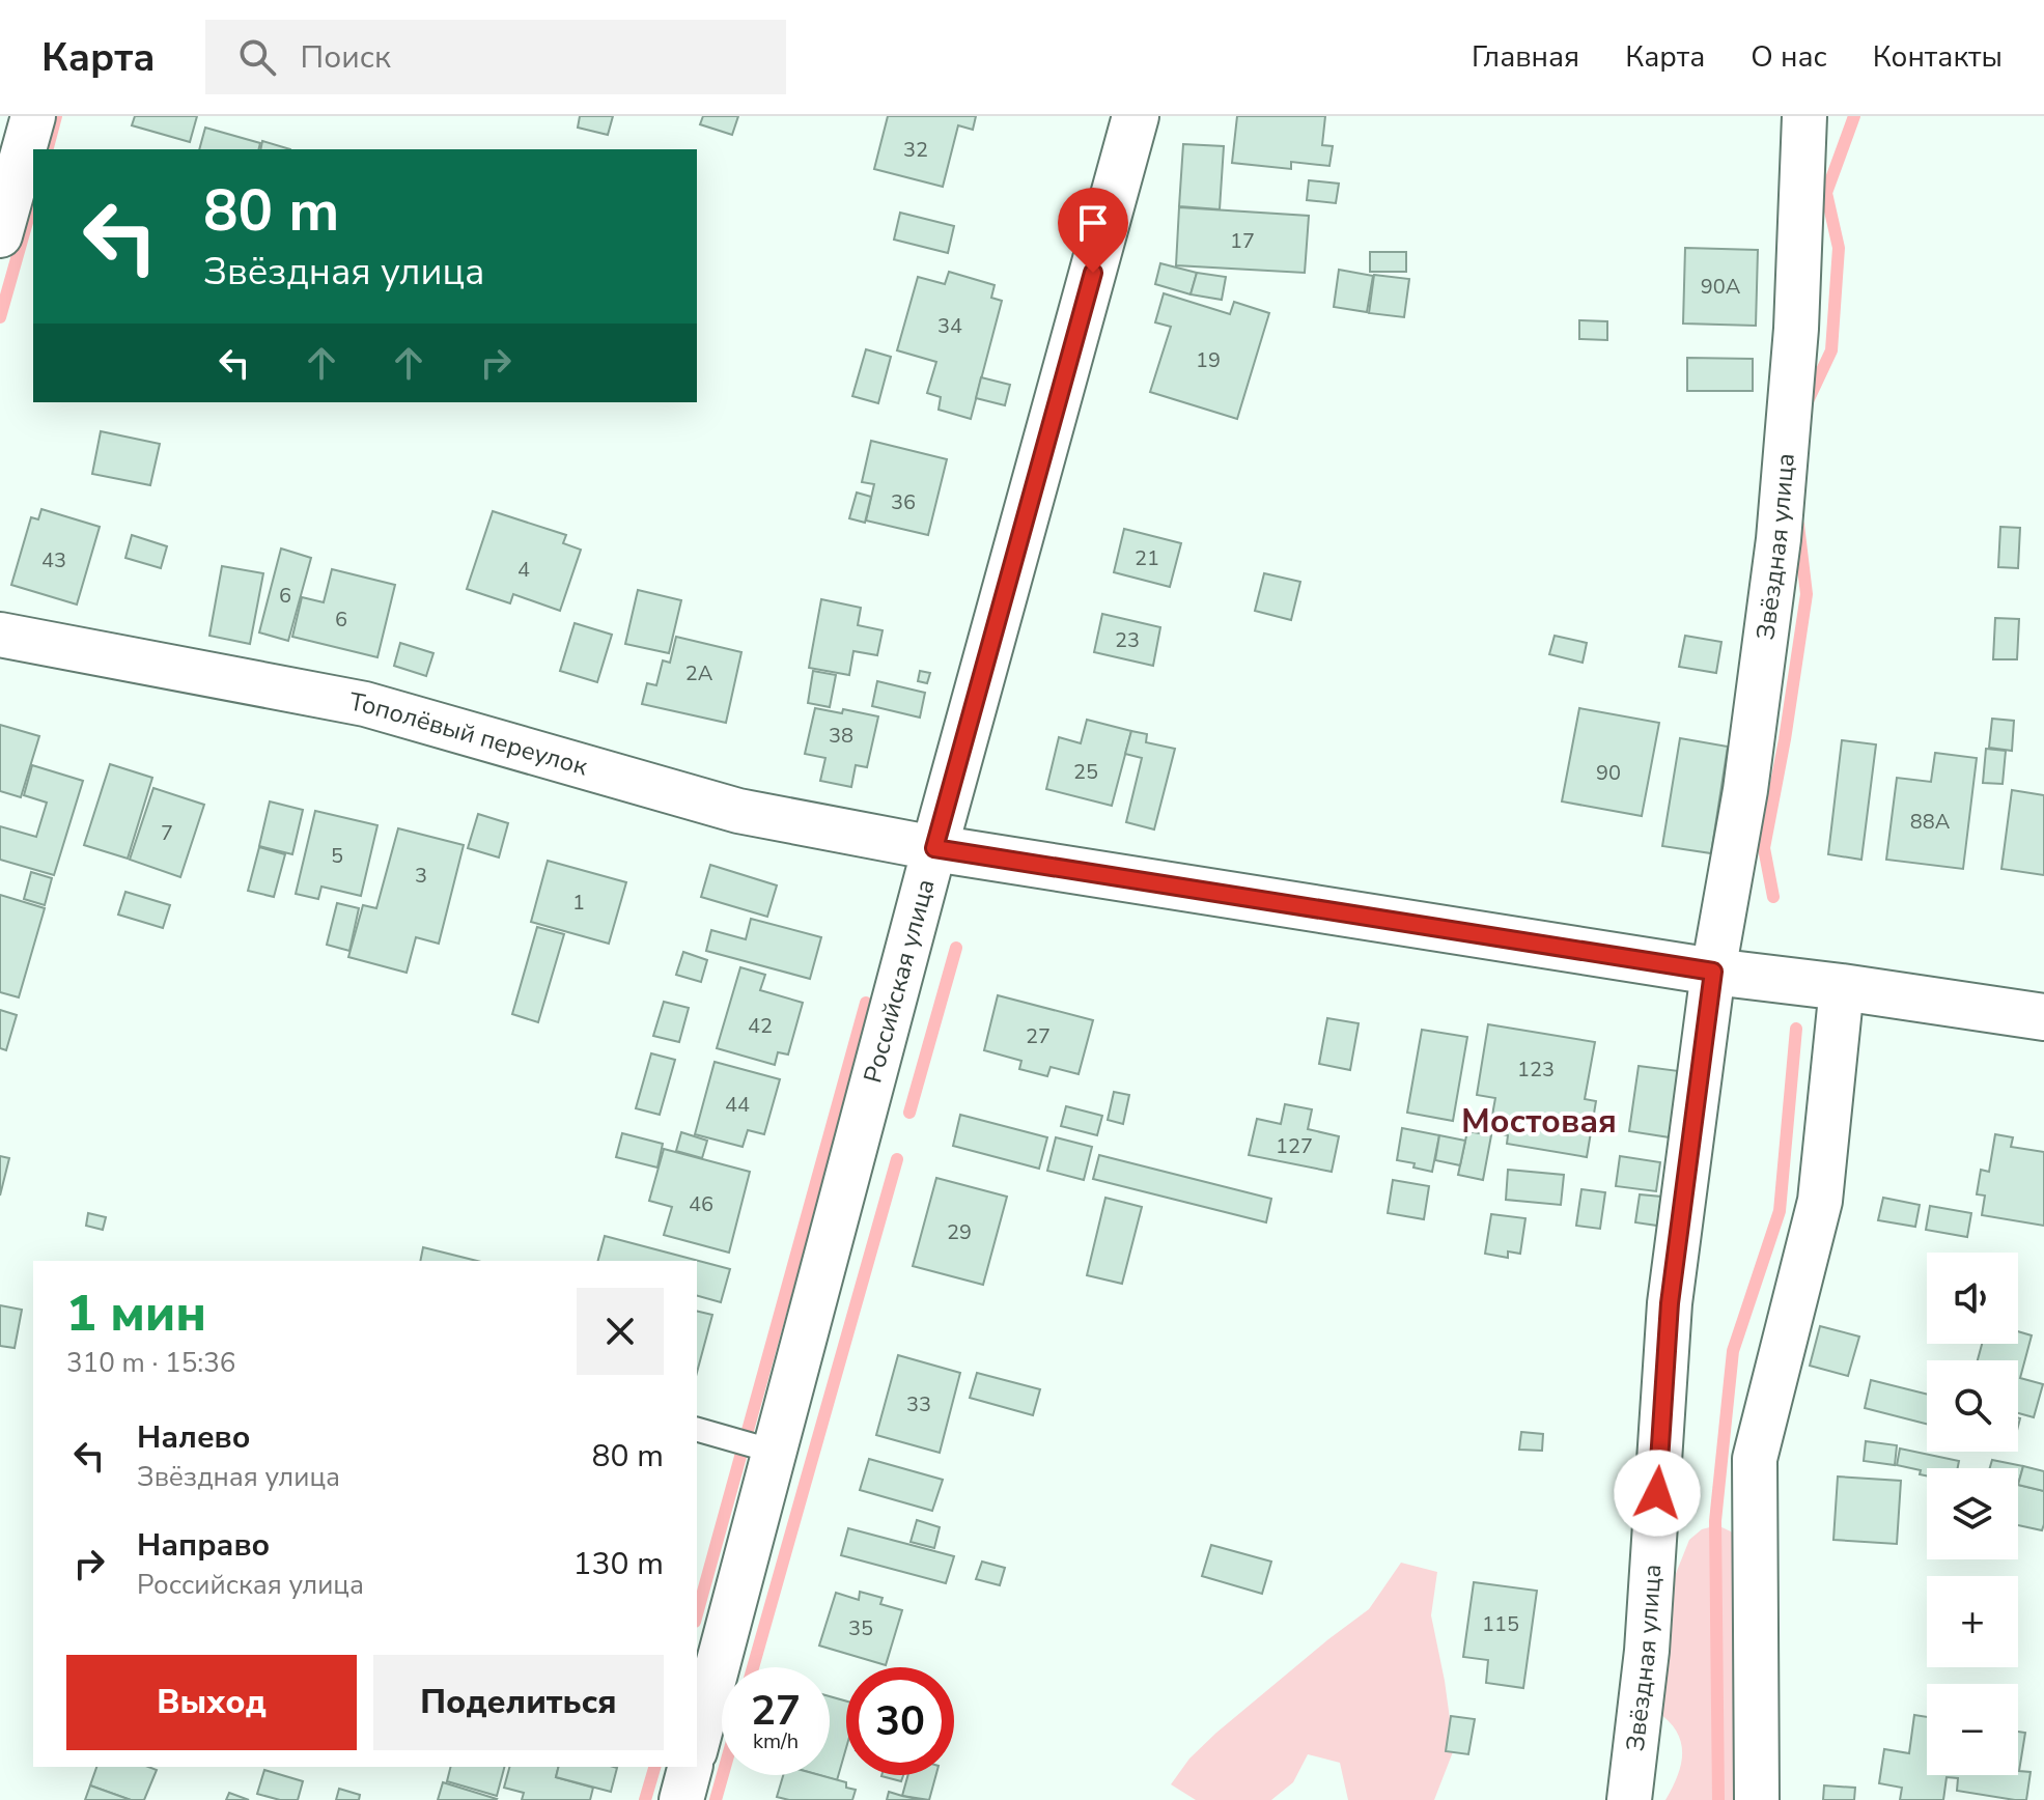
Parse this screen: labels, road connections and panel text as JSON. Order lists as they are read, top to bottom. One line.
{"streets":{"street":["Звёздная улица","Тополёвый переулок","Российская улица"]},"crossings":[["Тополёвый переулок","Российская улица"]],"districts":["Мостовая"],"house_numbers":["32","17","90А","34","19","36","21","43","4","6","6","23","2А","38","25","90","88А","7","5","3","1","42","27","123","44","127","46","29","33","115","35"],"page":{"header":"Карта","search":"Поиск","nav":["Главная","Карта","О нас","Контакты"],"turn":["80 m","Звёздная улица"],"map_buttons":["+","−"],"heading":["1 мин","310 m · 15:36"],"list":[{"name":"Налево","note":"Звёздная улица","value":"80 m"},{"name":"Направо","note":"Российская улица","value":"130 m"}],"buttons":["Выход","Поделиться"],"speed":"27 km/h","limit":"30"}}
